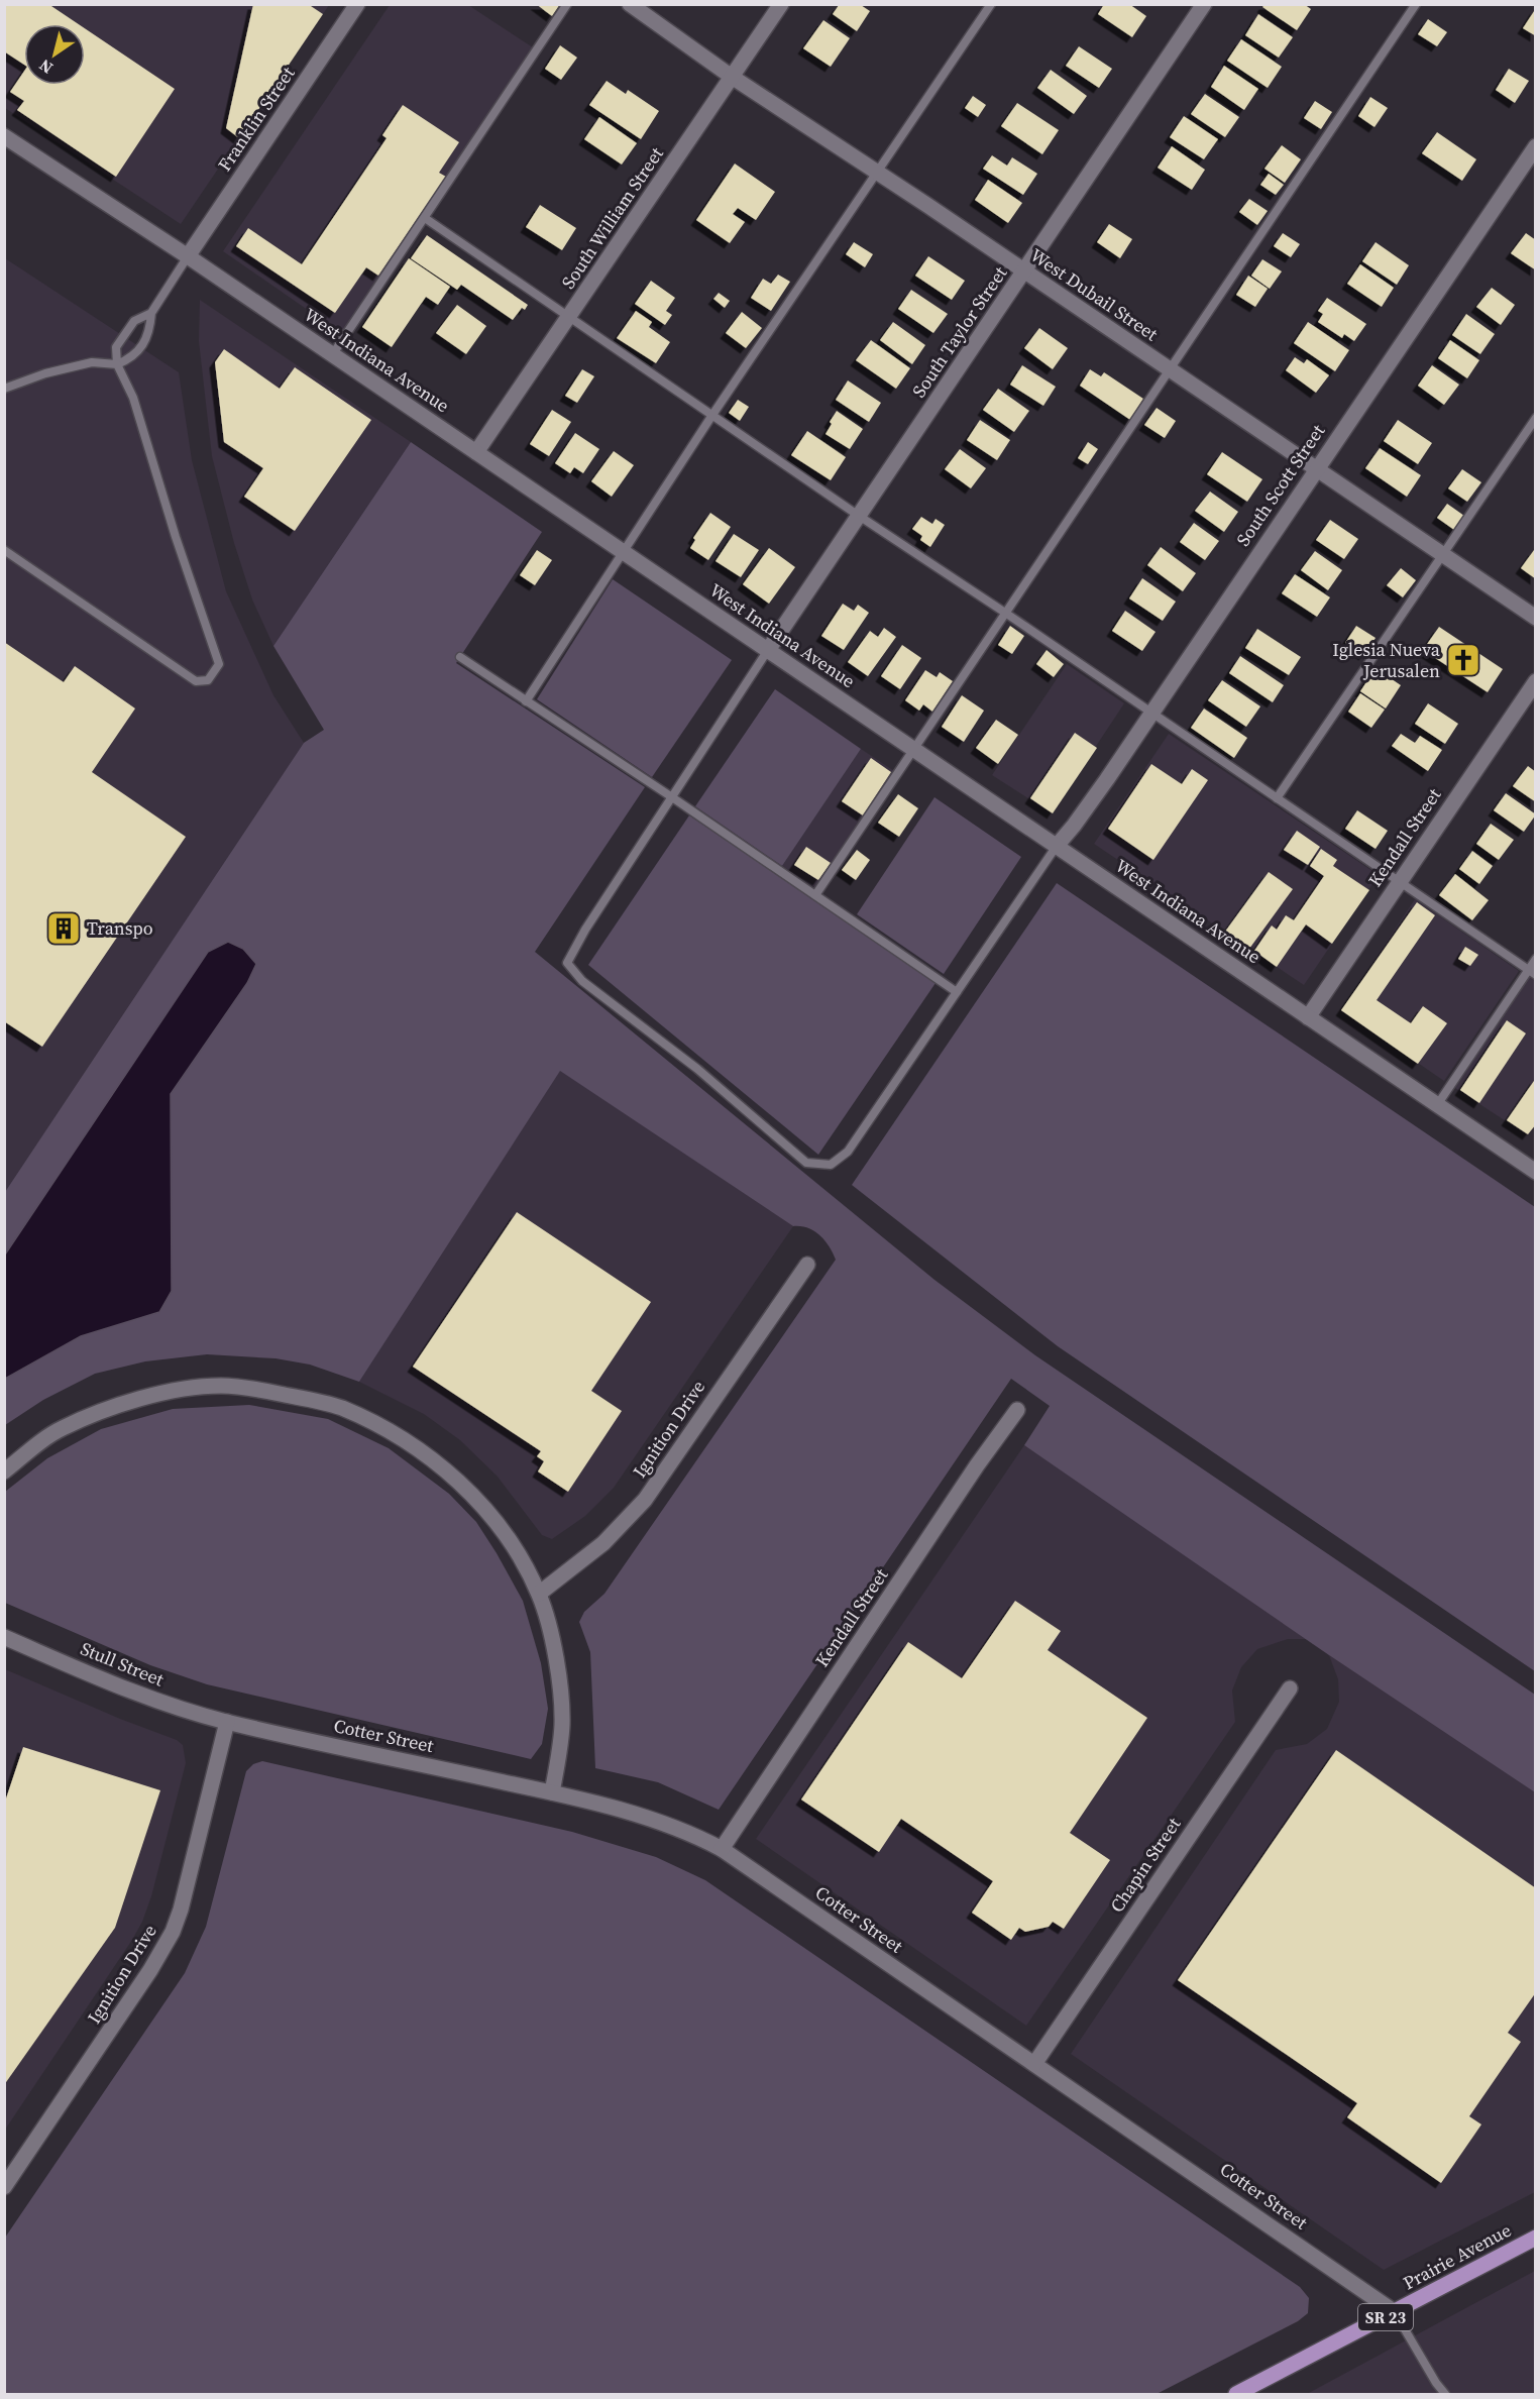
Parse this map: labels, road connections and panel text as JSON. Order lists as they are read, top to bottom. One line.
{"streets":{"main road":["Prairie Avenue","SR 23"],"street":["Franklin Street","South William Street","West Dubail Street","South Taylor Street","West Indiana Avenue","South Scott Street","Kendall Street","Ignition Drive","Stull Street","Cotter Street","Chapin Street"]},"crossings":[["Franklin Street","West Indiana Avenue"],["South William Street","West Dubail Street"],["South William Street","West Indiana Avenue"],["West Dubail Street","South Taylor Street"],["West Dubail Street","South Scott Street"],["South Taylor Street","West Indiana Avenue"],["West Indiana Avenue","South Scott Street"],["West Indiana Avenue","Kendall Street"],["Kendall Street","Cotter Street"],["Ignition Drive","Stull Street"],["Ignition Drive","Cotter Street"],["Stull Street","Cotter Street"],["Cotter Street","Chapin Street"],["Cotter Street","Prairie Avenue"]],"places":{"church":["Iglesia Nueva Jerusalen"],"building":["Transpo"]},"north":"bottom left"}
